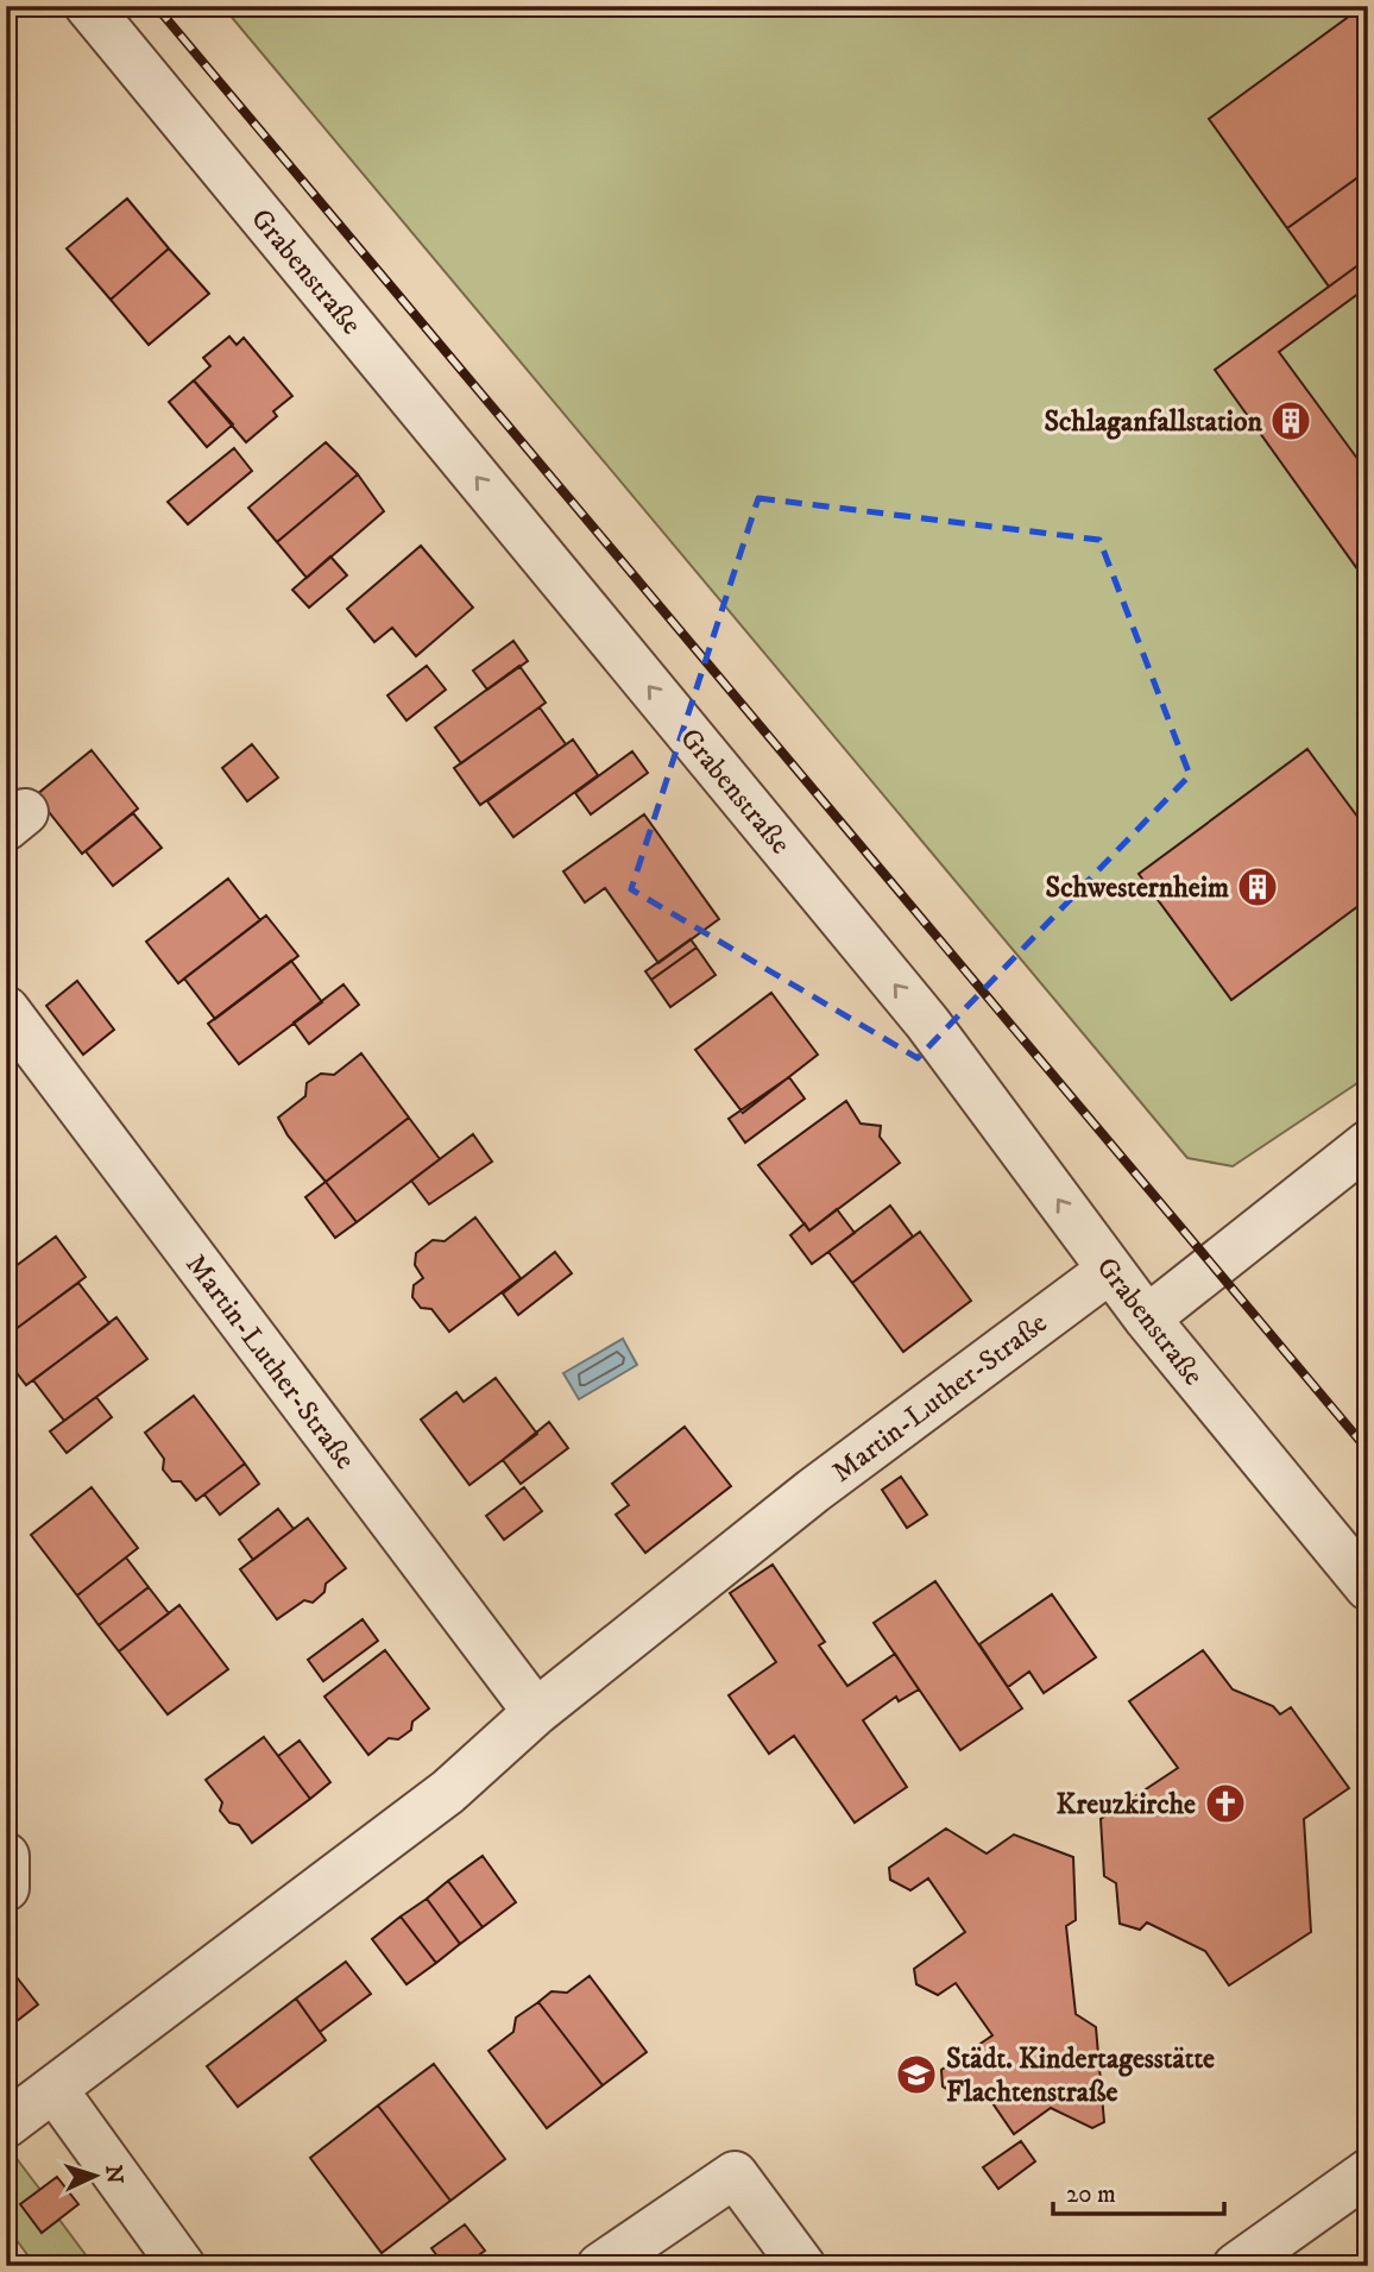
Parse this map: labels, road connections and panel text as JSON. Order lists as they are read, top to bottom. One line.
{"streets":{"street":["Grabenstraße","Martin-Luther-Straße"]},"crossings":[["Grabenstraße","Martin-Luther-Straße"]],"one_way":["Grabenstraße"],"places":{"building":["Schlaganfallstation","Schwesternheim"],"church":["Kreuzkirche"],"school or university":["Städt. Kindertagesstätte Flachtenstraße"]},"scale_bar":"20 m","north":"right"}
